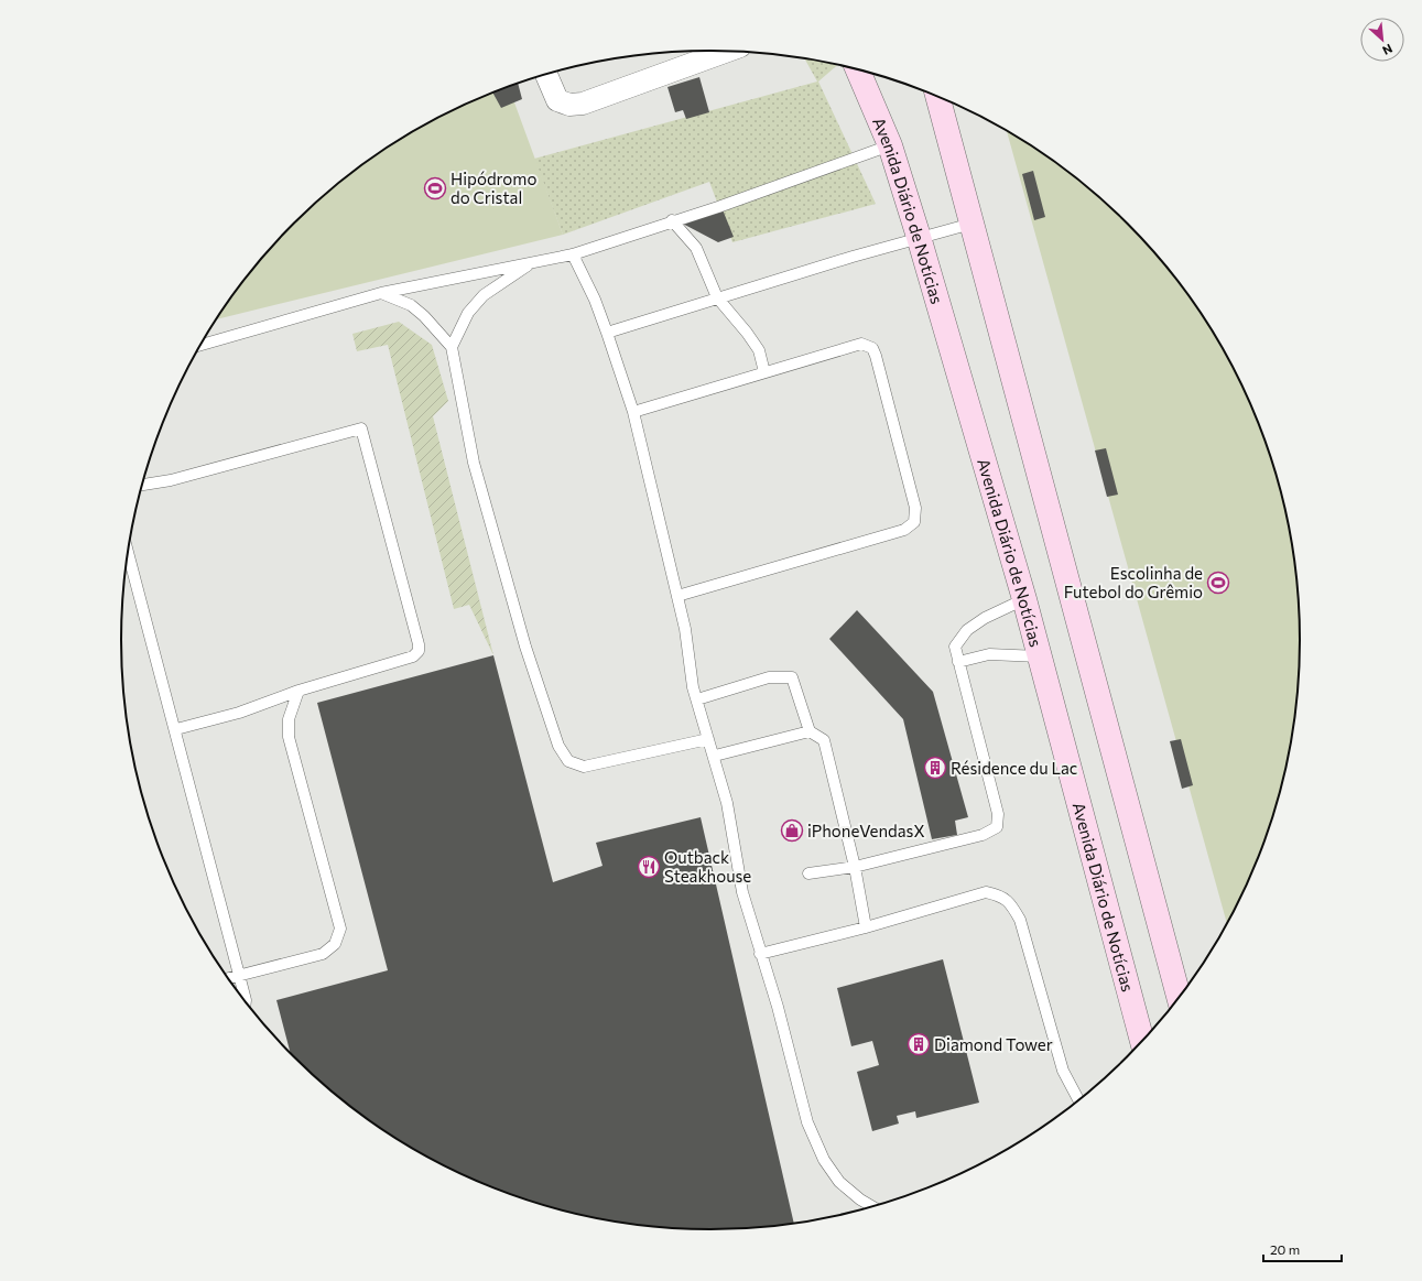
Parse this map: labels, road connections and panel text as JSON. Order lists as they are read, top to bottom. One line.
{"streets":{"main road":["Avenida Diário de Notícias"]},"places":{"sports":["Hipódromo do Cristal","Escolinha de Futebol do Grêmio"],"building":["Résidence du Lac","Diamond Tower"],"shop":["iPhoneVendasX"],"restaurant":["Outback Steakhouse"]},"scale_bar":"20 m","north":"bottom right"}
